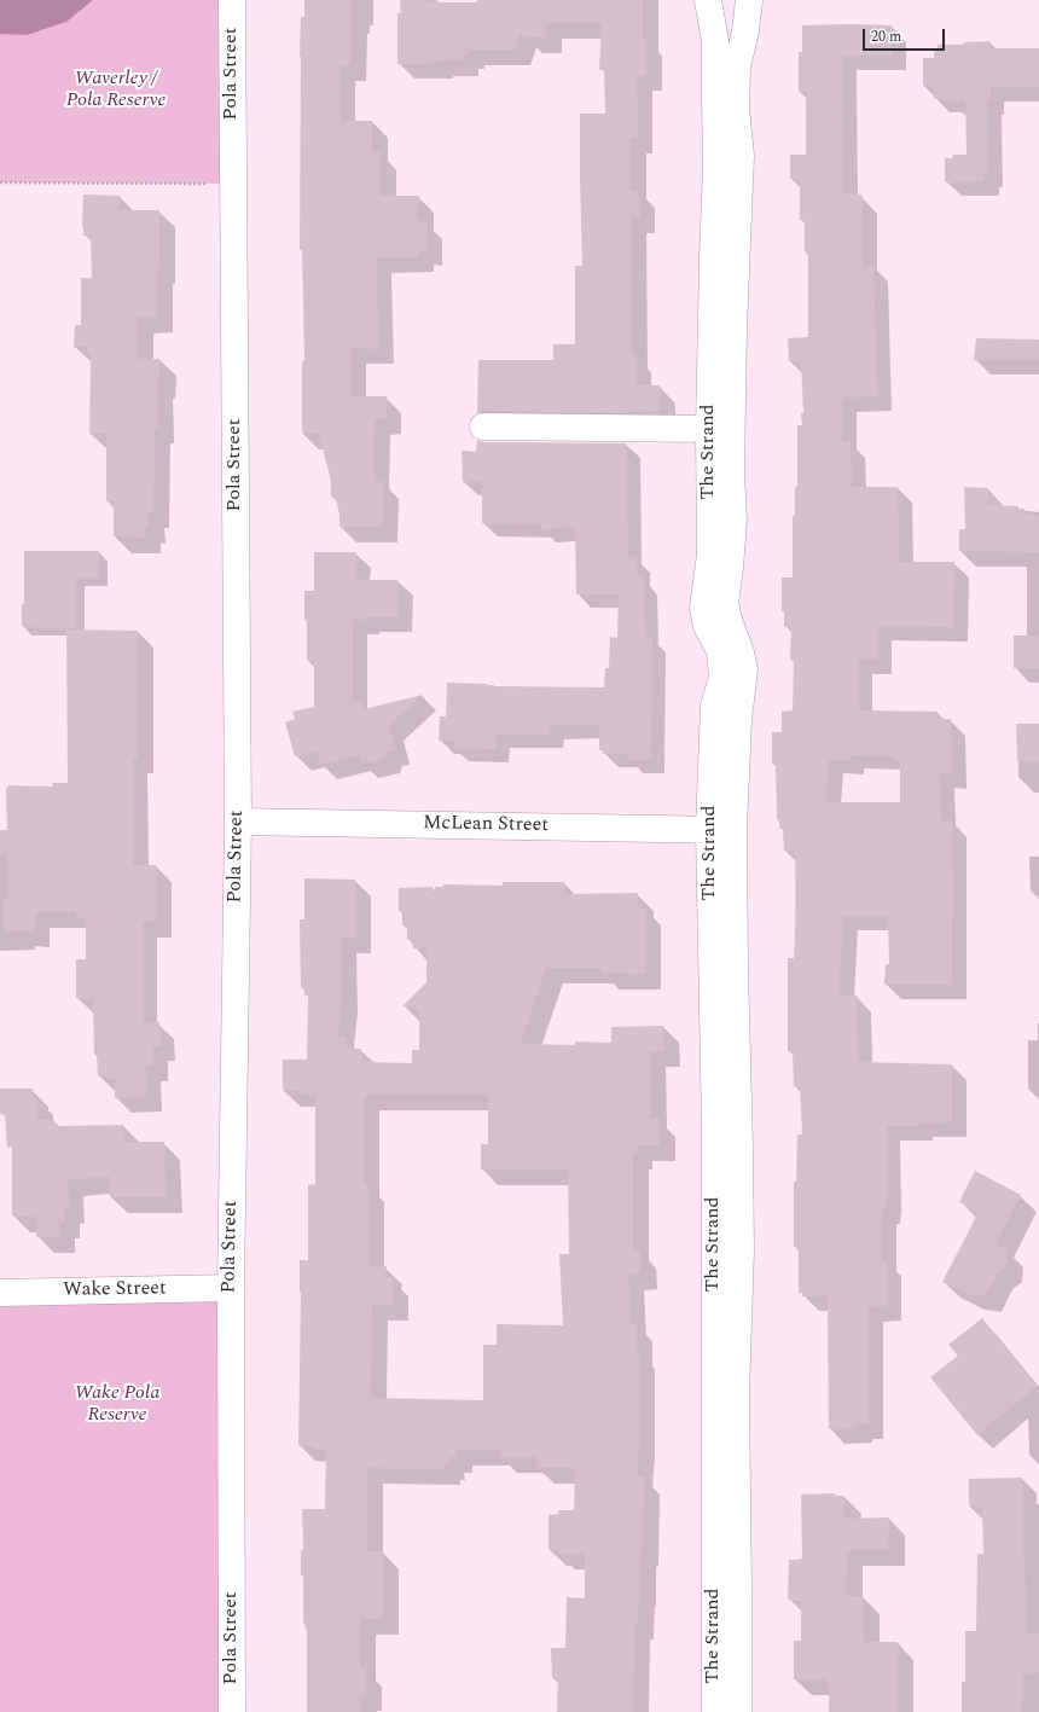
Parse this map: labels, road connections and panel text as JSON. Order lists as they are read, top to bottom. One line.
{"streets":{"street":["Pola Street","The Strand","McLean Street","Wake Street"]},"crossings":[["Pola Street","McLean Street"],["Pola Street","Wake Street"],["The Strand","McLean Street"]],"parks":["Waverley / Pola Reserve","Wake Pola Reserve"],"scale_bar":"20 m"}
